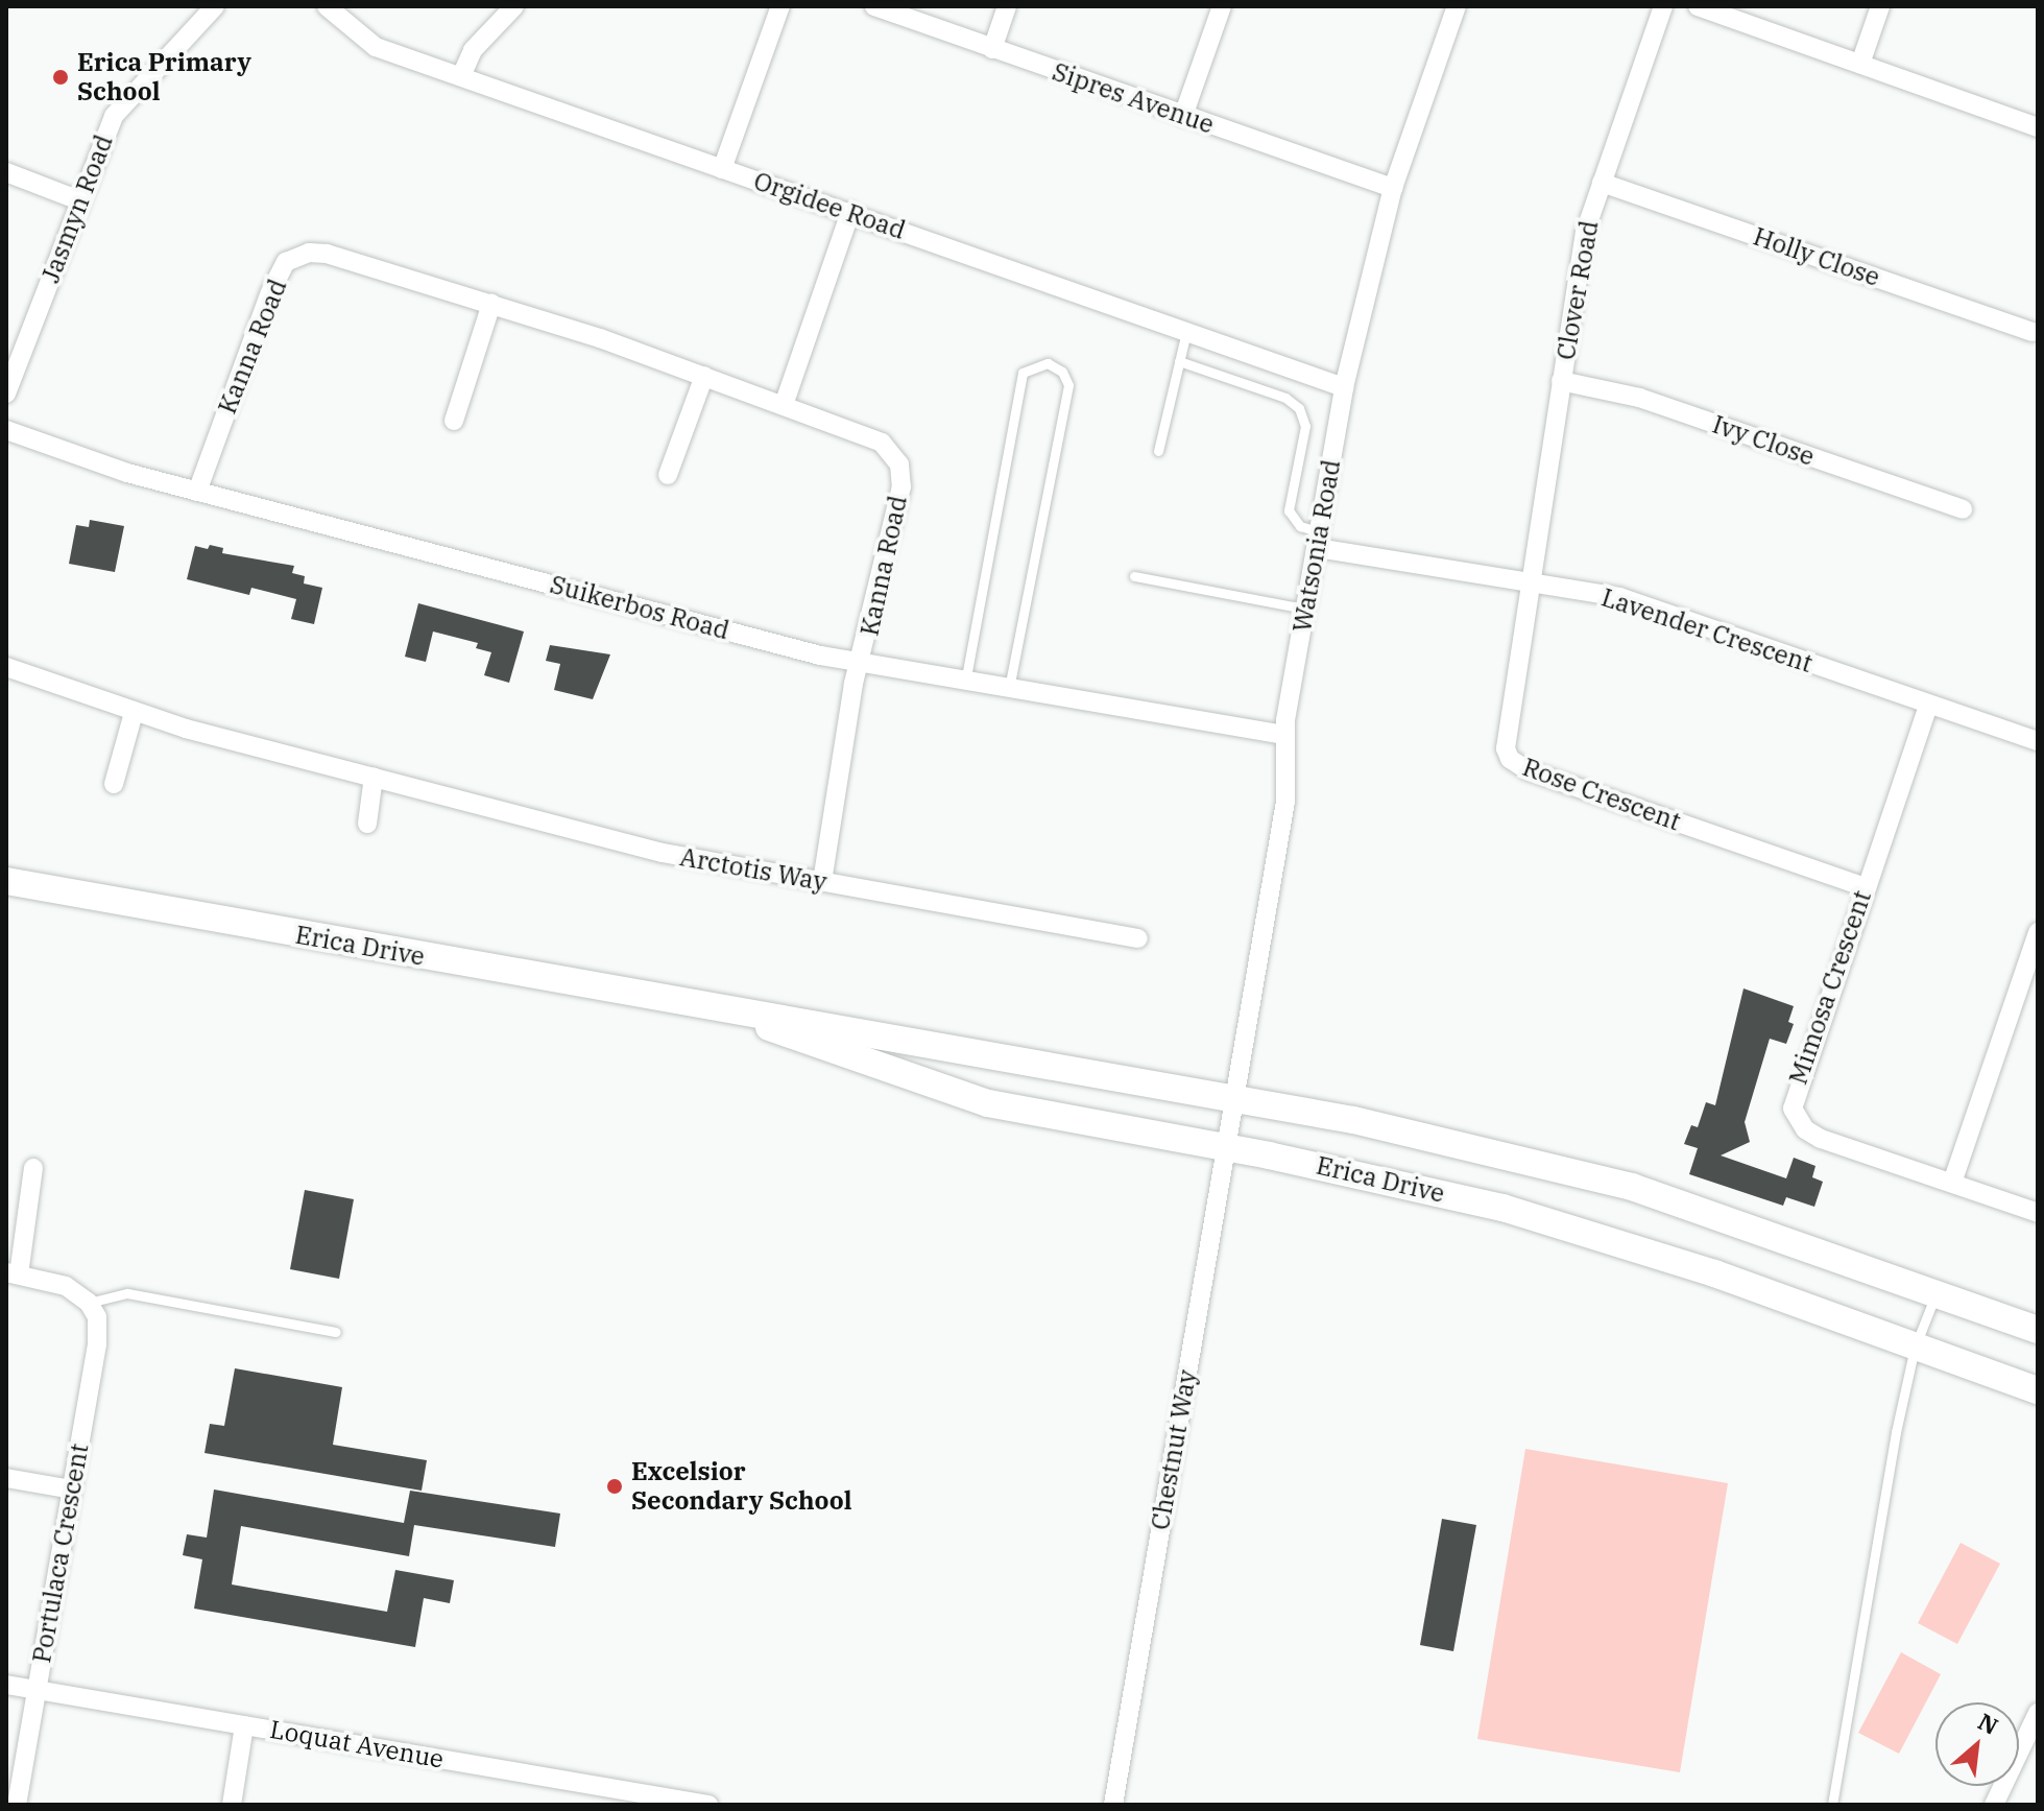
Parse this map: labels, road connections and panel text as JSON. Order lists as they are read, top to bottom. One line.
{"streets":{"main road":["Erica Drive"],"street":["Sipres Avenue","Orgidee Road","Jasmyn Road","Holly Close","Clover Road","Kanna Road","Ivy Close","Watsonia Road","Suikerbos Road","Lavender Crescent","Rose Crescent","Arctotis Way","Mimosa Crescent","Chestnut Way","Portulaca Crescent","Loquat Avenue"]},"crossings":[["Sipres Avenue","Watsonia Road"],["Orgidee Road","Watsonia Road"],["Holly Close","Clover Road"],["Clover Road","Ivy Close"],["Clover Road","Lavender Crescent"],["Clover Road","Rose Crescent"],["Kanna Road","Suikerbos Road"],["Kanna Road","Arctotis Way"],["Watsonia Road","Suikerbos Road"],["Watsonia Road","Lavender Crescent"],["Watsonia Road","Erica Drive"],["Watsonia Road","Chestnut Way"],["Lavender Crescent","Rose Crescent"],["Lavender Crescent","Mimosa Crescent"],["Rose Crescent","Mimosa Crescent"],["Erica Drive","Chestnut Way"],["Portulaca Crescent","Loquat Avenue"]],"places":["Erica Primary School","Excelsior Secondary School"],"north":"top right"}
